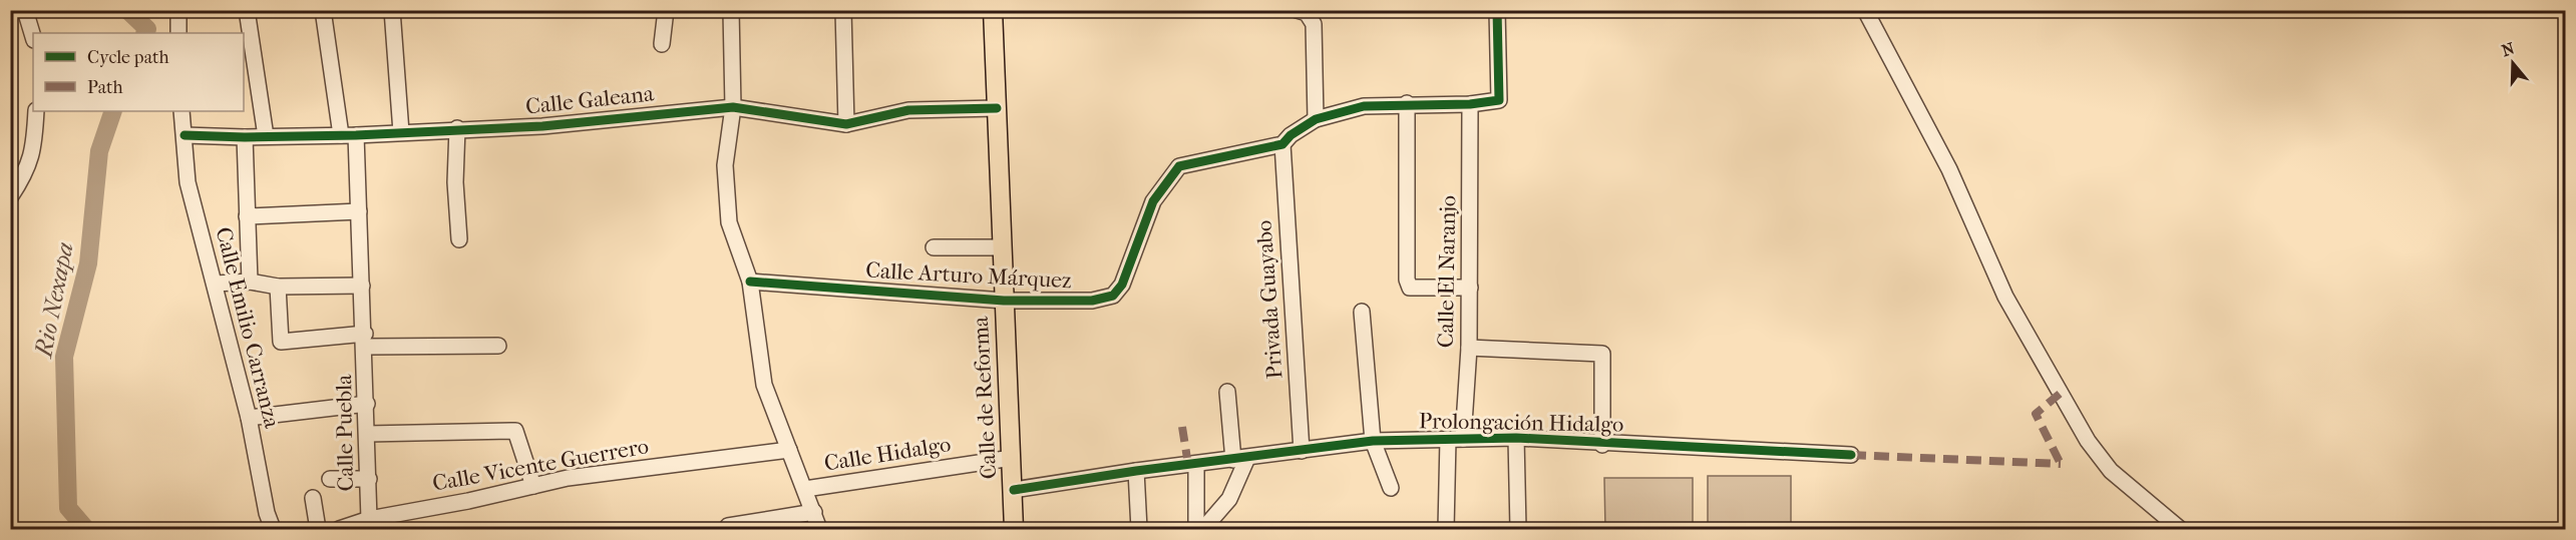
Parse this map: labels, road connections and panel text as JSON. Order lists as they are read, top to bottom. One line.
{"streets":{"main road":["Calle de Reforma"],"street":["Calle Galeana","Calle El Naranjo","Calle Arturo Márquez","Privada Guayabo","Calle Emilio Carranza","Prolongación Hidalgo","Calle Puebla","Calle Hidalgo","Calle Vicente Guerrero"]},"crossings":[["Calle Galeana","Calle Emilio Carranza"],["Calle Galeana","Calle de Reforma"],["Calle Galeana","Calle Puebla"],["Calle El Naranjo","Calle Arturo Márquez"],["Calle El Naranjo","Prolongación Hidalgo"],["Calle Arturo Márquez","Privada Guayabo"],["Calle Arturo Márquez","Calle de Reforma"],["Privada Guayabo","Prolongación Hidalgo"],["Calle de Reforma","Prolongación Hidalgo"],["Calle de Reforma","Calle Hidalgo"],["Calle Puebla","Calle Vicente Guerrero"]],"water":["Rio Nexapa"],"legend":["Cycle path","Path"],"north":"top"}
